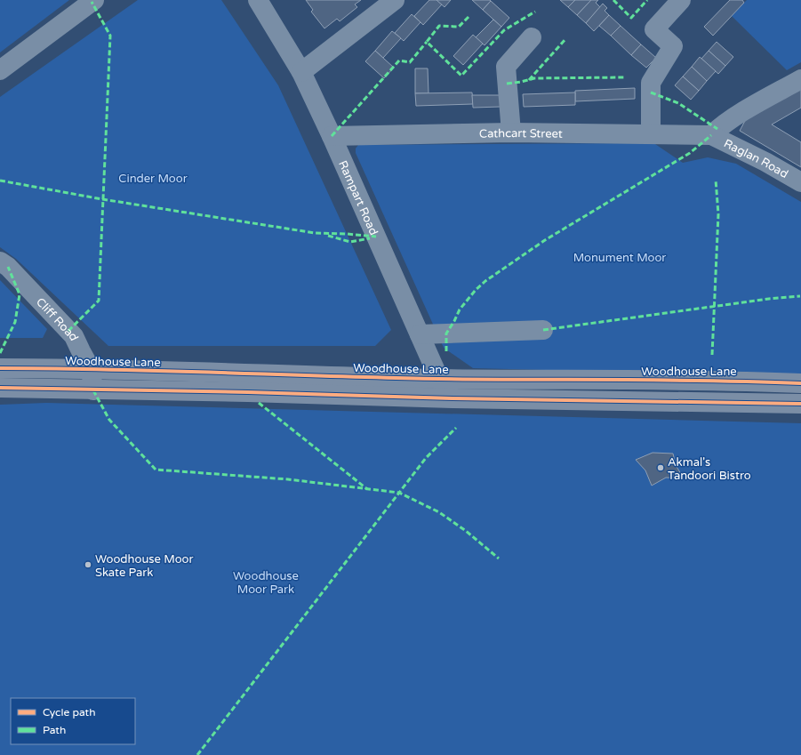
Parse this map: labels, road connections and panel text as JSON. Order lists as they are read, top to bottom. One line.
{"streets":{"highway":["Woodhouse Lane"],"street":["Cathcart Street","Raglan Road","Rampart Road","Cliff Road"]},"crossings":[["Cathcart Street","Raglan Road"],["Cathcart Street","Rampart Road"],["Rampart Road","Woodhouse Lane"],["Cliff Road","Woodhouse Lane"]],"parks":["Cinder Moor","Monument Moor","Woodhouse Moor Park"],"places":["Akmal's Tandoori Bistro","Woodhouse Moor Skate Park"],"legend":["Cycle path","Path"]}
